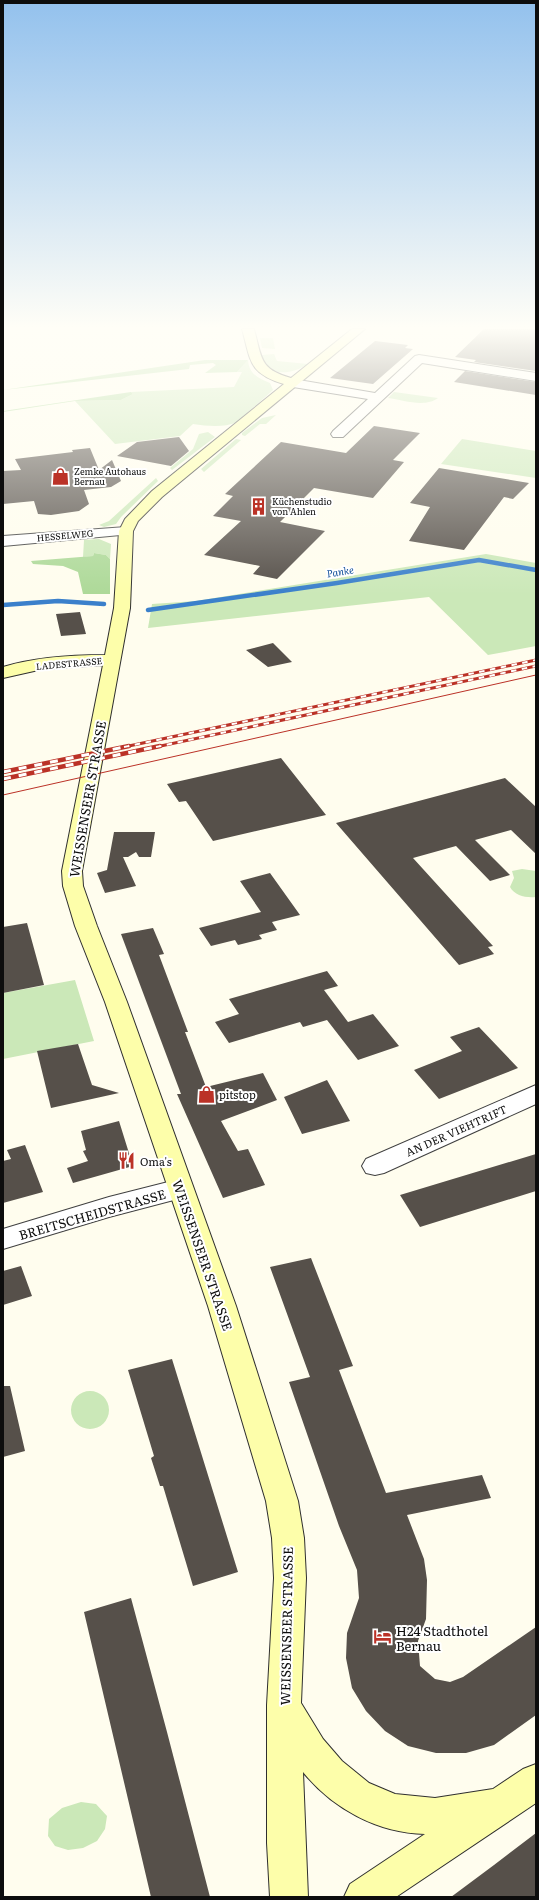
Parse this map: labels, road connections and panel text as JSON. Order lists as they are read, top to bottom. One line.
{"streets":{"main road":["LADESTRASSE","WEISSENSEER STRASSE"],"street":["HESSELWEG","AN DER VIEHTRIFT","BREITSCHEIDSTRASSE"]},"crossings":[["HESSELWEG","WEISSENSEER STRASSE"],["LADESTRASSE","WEISSENSEER STRASSE"],["WEISSENSEER STRASSE","BREITSCHEIDSTRASSE"]],"water":["Panke"],"places":{"shop":["Zemke Autohaus Bernau","pitstop"],"building":["Küchenstudio von Ahlen"],"restaurant":["Oma's"],"hotel":["H24 Stadthotel Bernau"]}}
